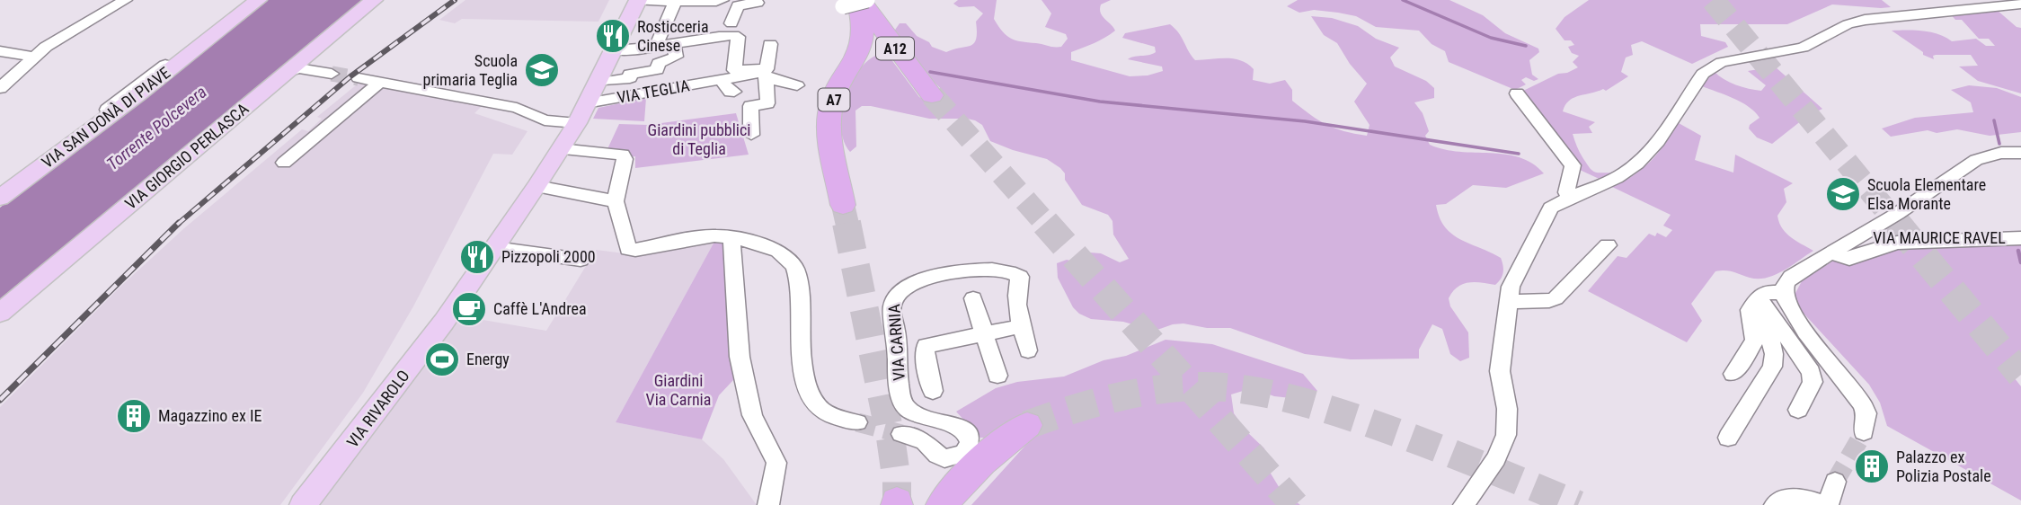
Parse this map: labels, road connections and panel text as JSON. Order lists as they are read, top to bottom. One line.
{"streets":{"highway":["A12","A7"],"main road":["VIA TEGLIA","VIA SAN DONÀ DI PIAVE","VIA GIORGIO PERLASCA","VIA RIVAROLO"],"street":["VIA MAURICE RAVEL","VIA CARNIA"]},"crossings":[["A12","A7"],["VIA TEGLIA","VIA RIVAROLO"]],"water":["Torrente Polcevera"],"parks":["Giardini pubblici di Teglia","Giardini Via Carnia"],"places":{"restaurant":["Rosticceria Cinese","Pizzopoli 2000"],"school or university":["Scuola primaria Teglia","Scuola Elementare Elsa Morante"],"cafe":["Caffè L'Andrea"],"sports":["Energy"],"building":["Magazzino ex IE","Palazzo ex Polizia Postale"]}}
